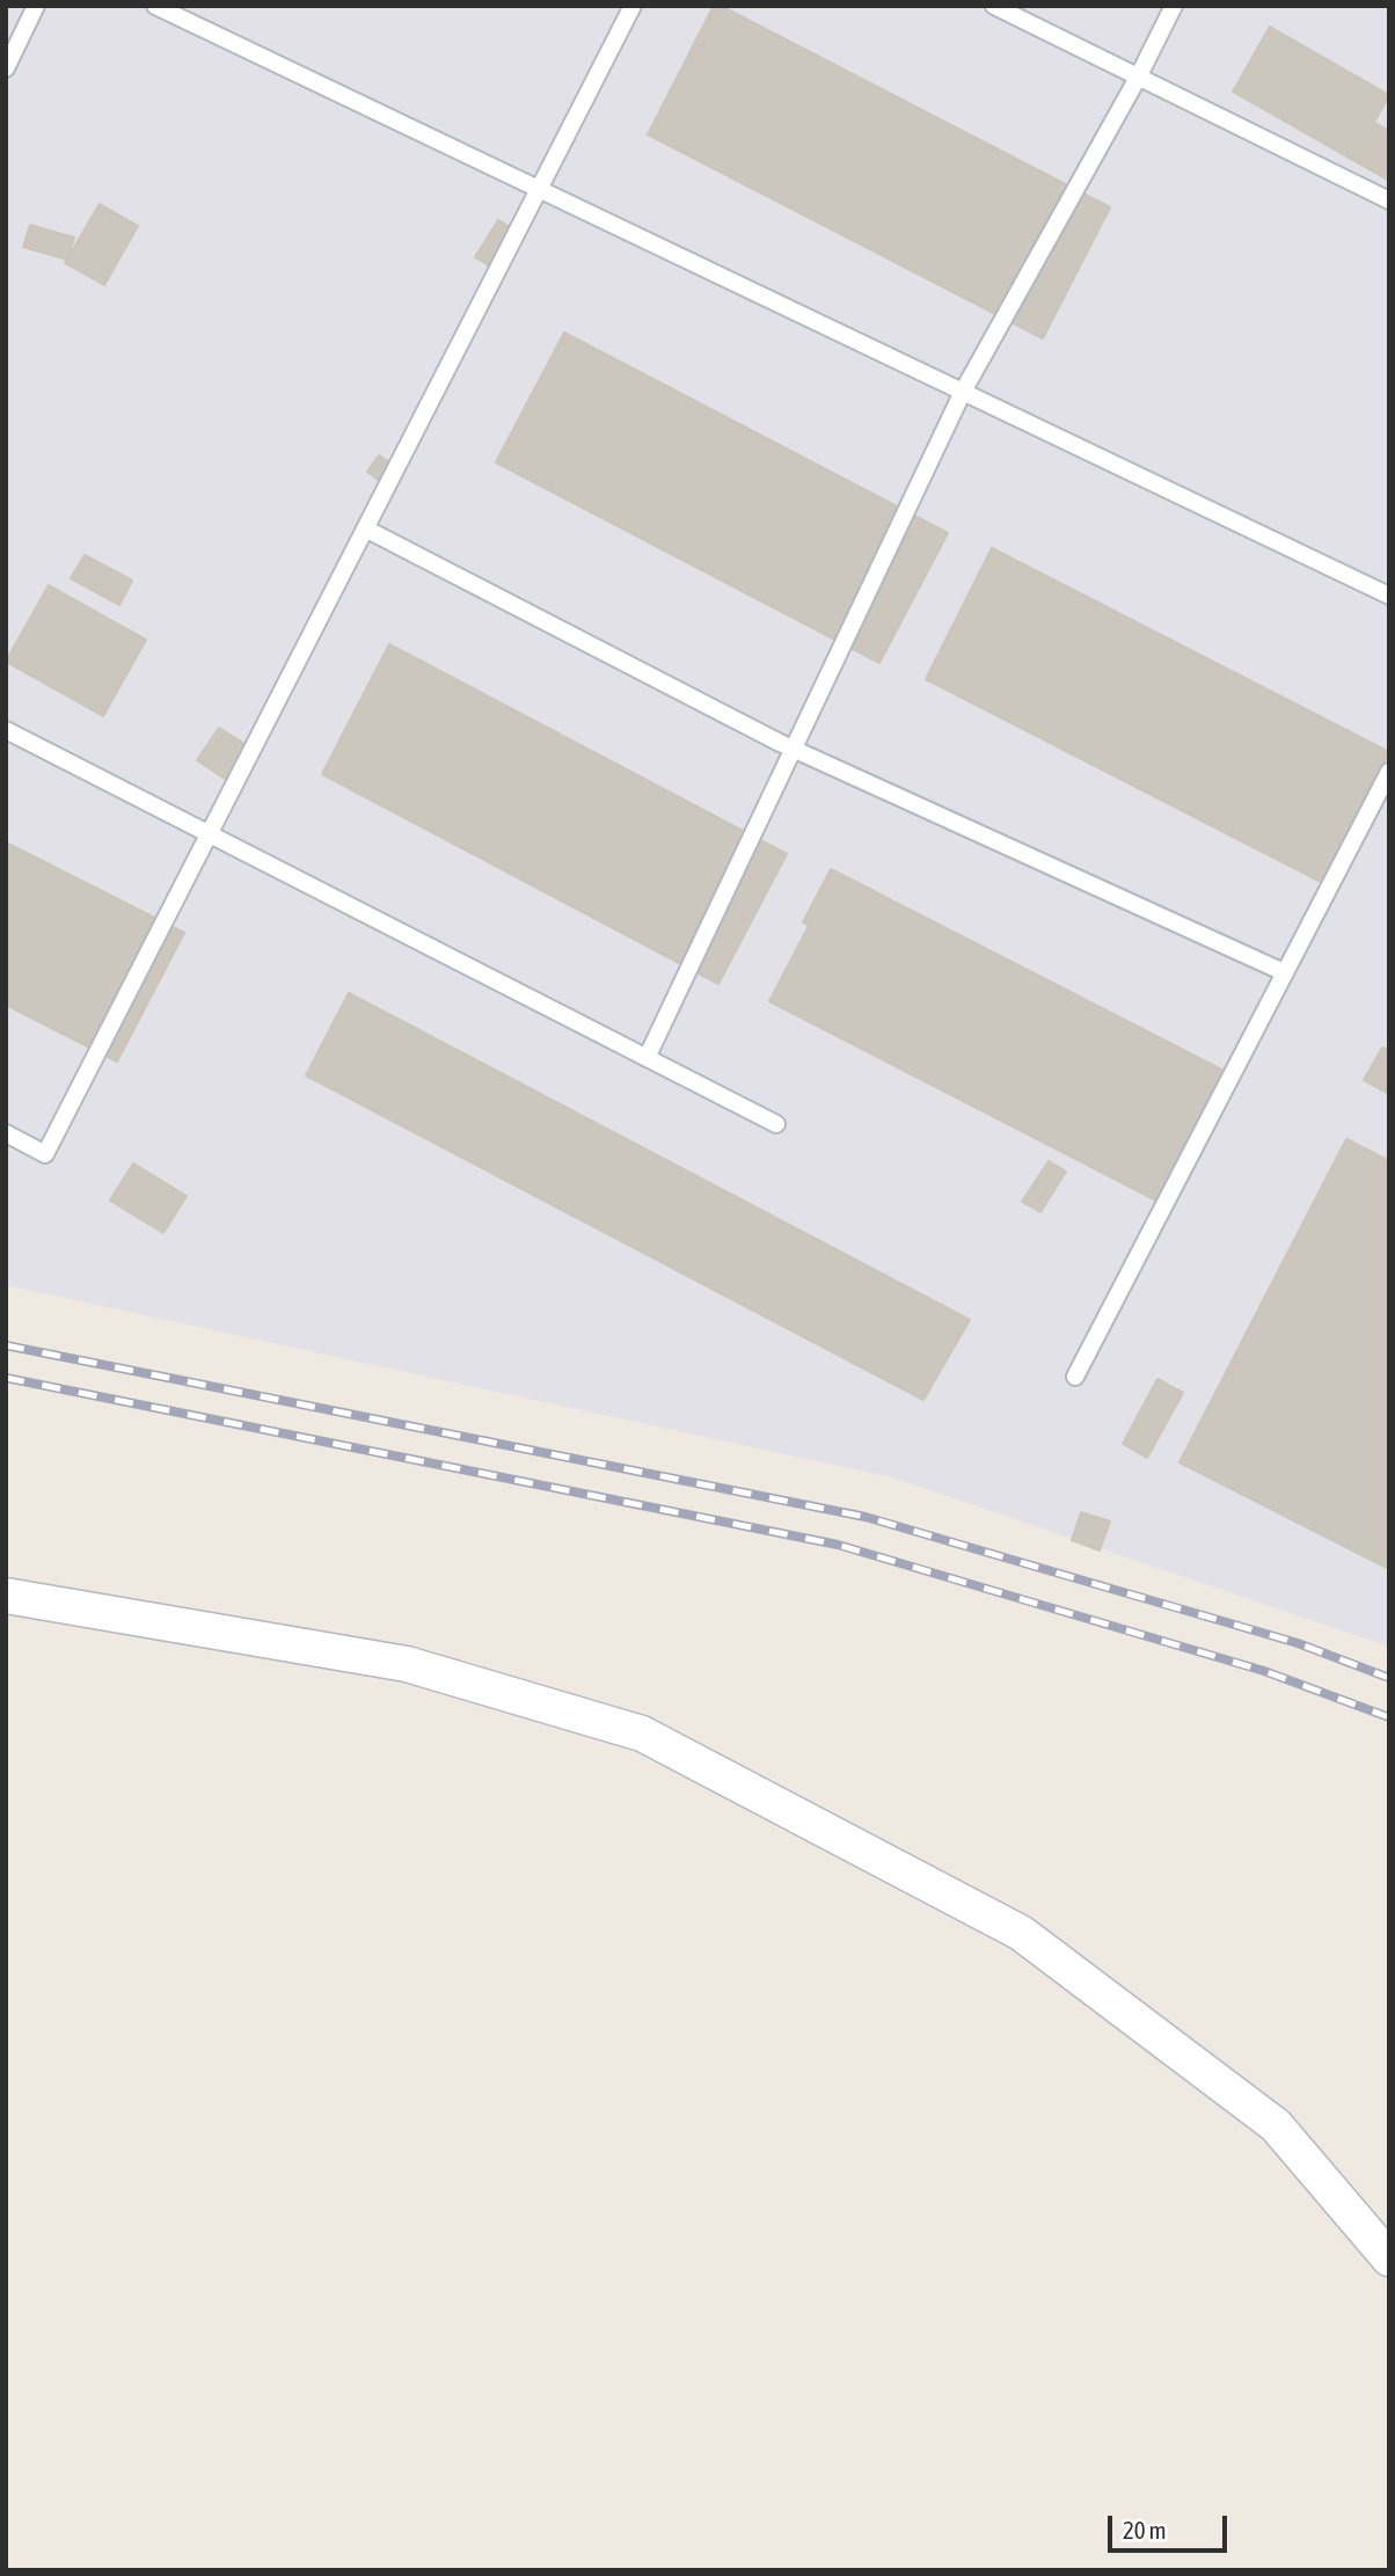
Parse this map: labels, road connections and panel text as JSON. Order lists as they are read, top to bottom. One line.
{"scale_bar":"20 m"}
